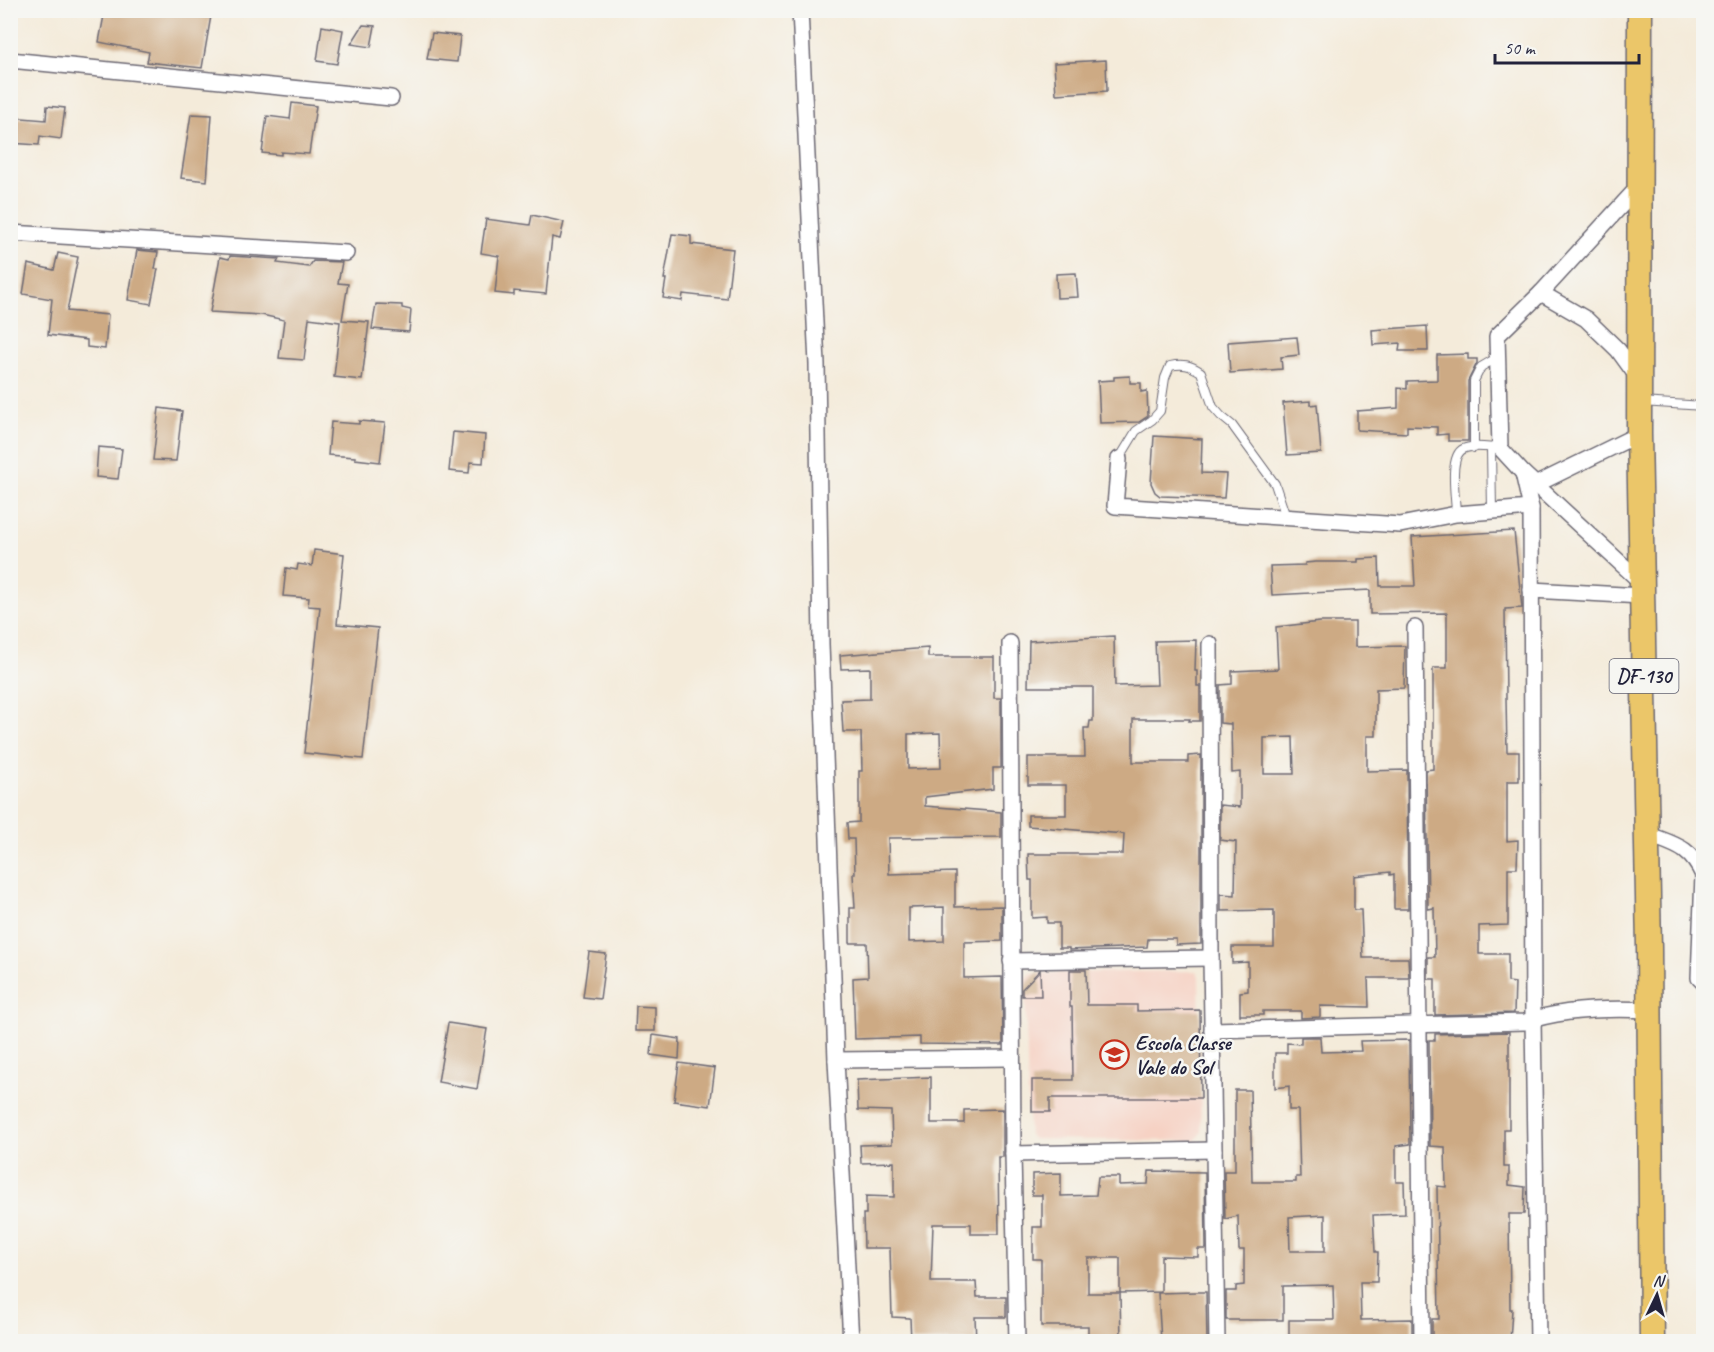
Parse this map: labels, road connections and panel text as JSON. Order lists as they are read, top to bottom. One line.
{"streets":{"main road":["DF-130"]},"places":{"school or university":["Escola Classe Vale do Sol"]},"scale_bar":"50 m","north":"top"}
